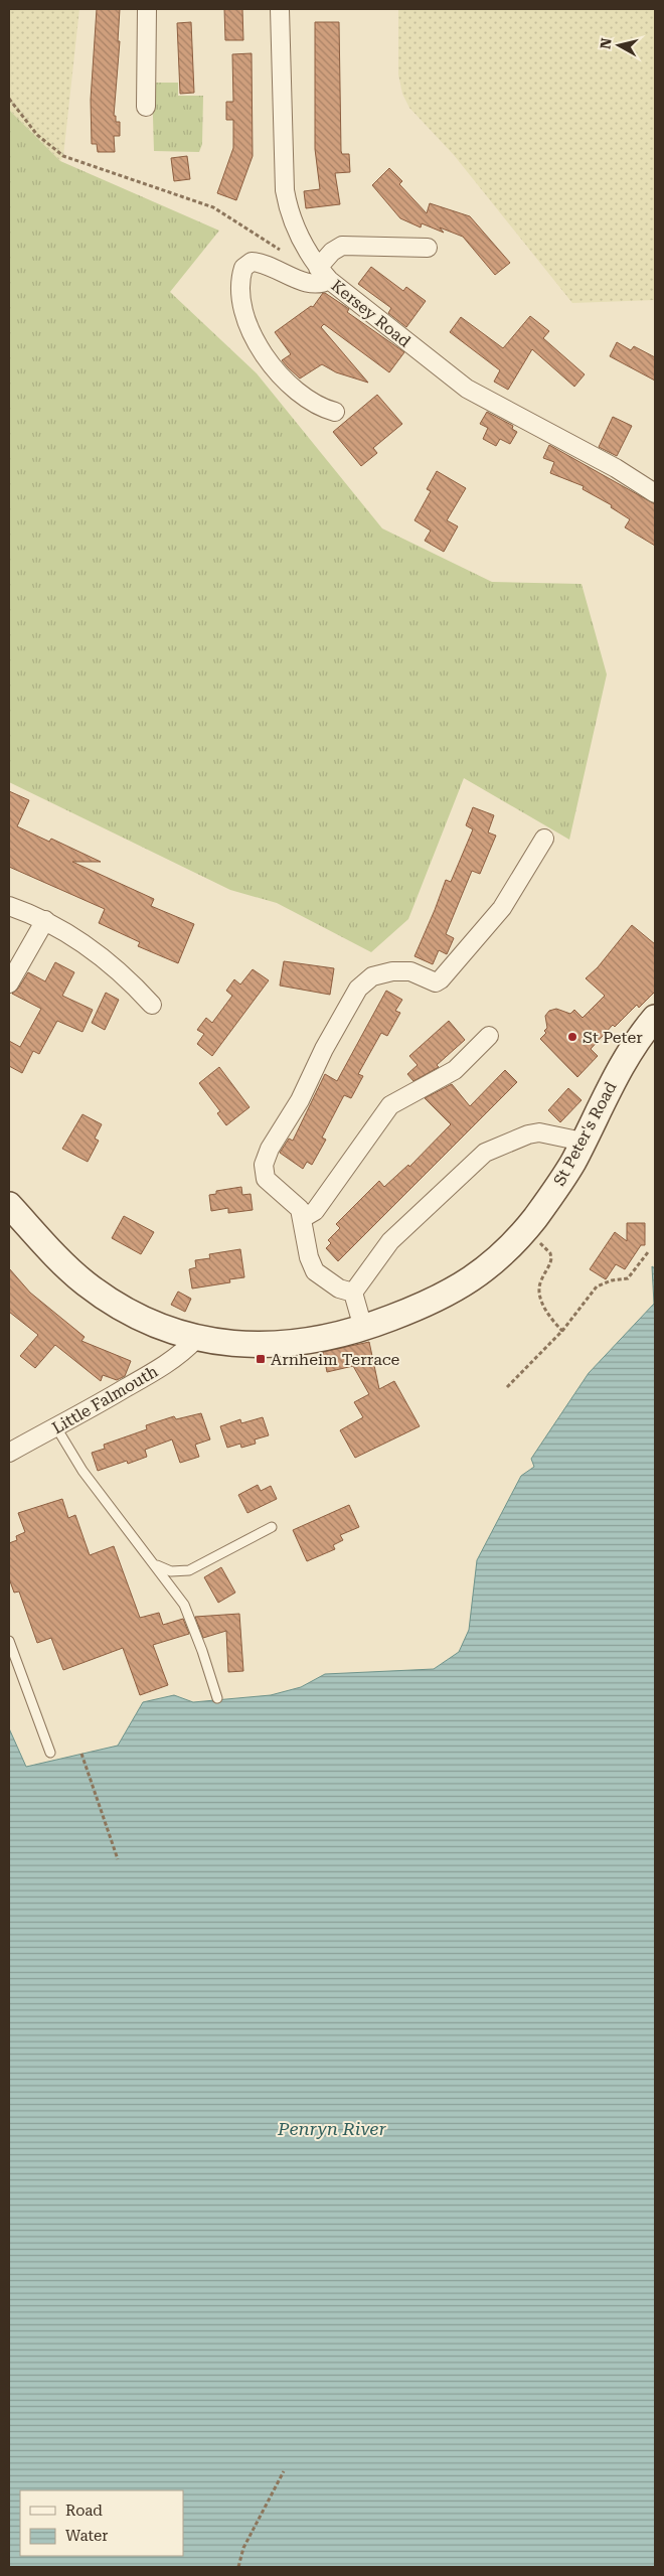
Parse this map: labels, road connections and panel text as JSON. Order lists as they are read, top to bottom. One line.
{"streets":{"street":["Kersey Road","St Peter's Road","Little Falmouth"]},"crossings":[["St Peter's Road","Little Falmouth"]],"water":["Penryn River"],"places":{"other":["St Peter"],"transit":["Arnheim Terrace"]},"legend":["Road","Water"],"north":"left"}
